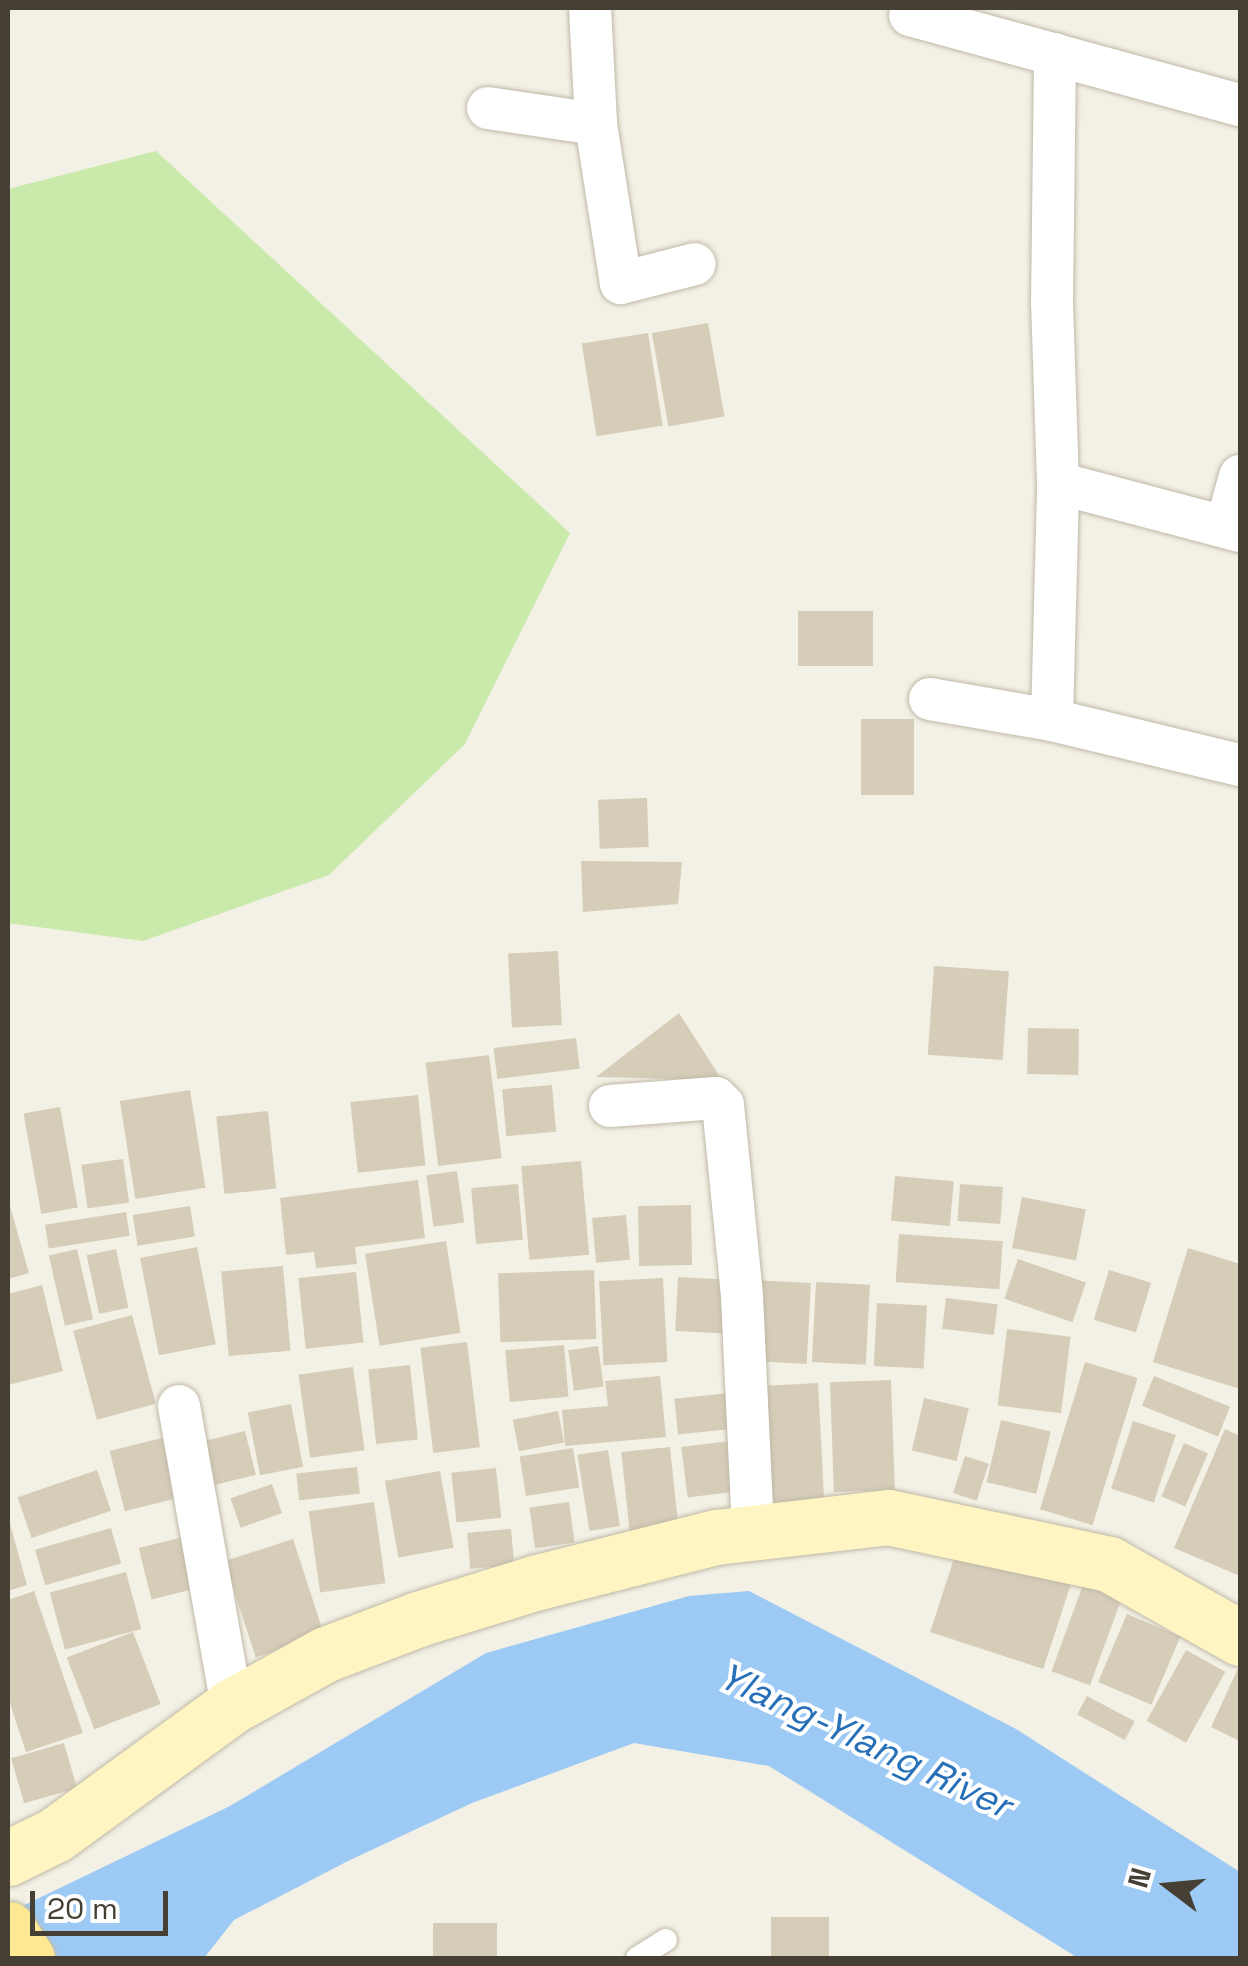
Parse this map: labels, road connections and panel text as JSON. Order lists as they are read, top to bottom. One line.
{"water":["Ylang-Ylang River"],"scale_bar":"20 m","north":"left"}
